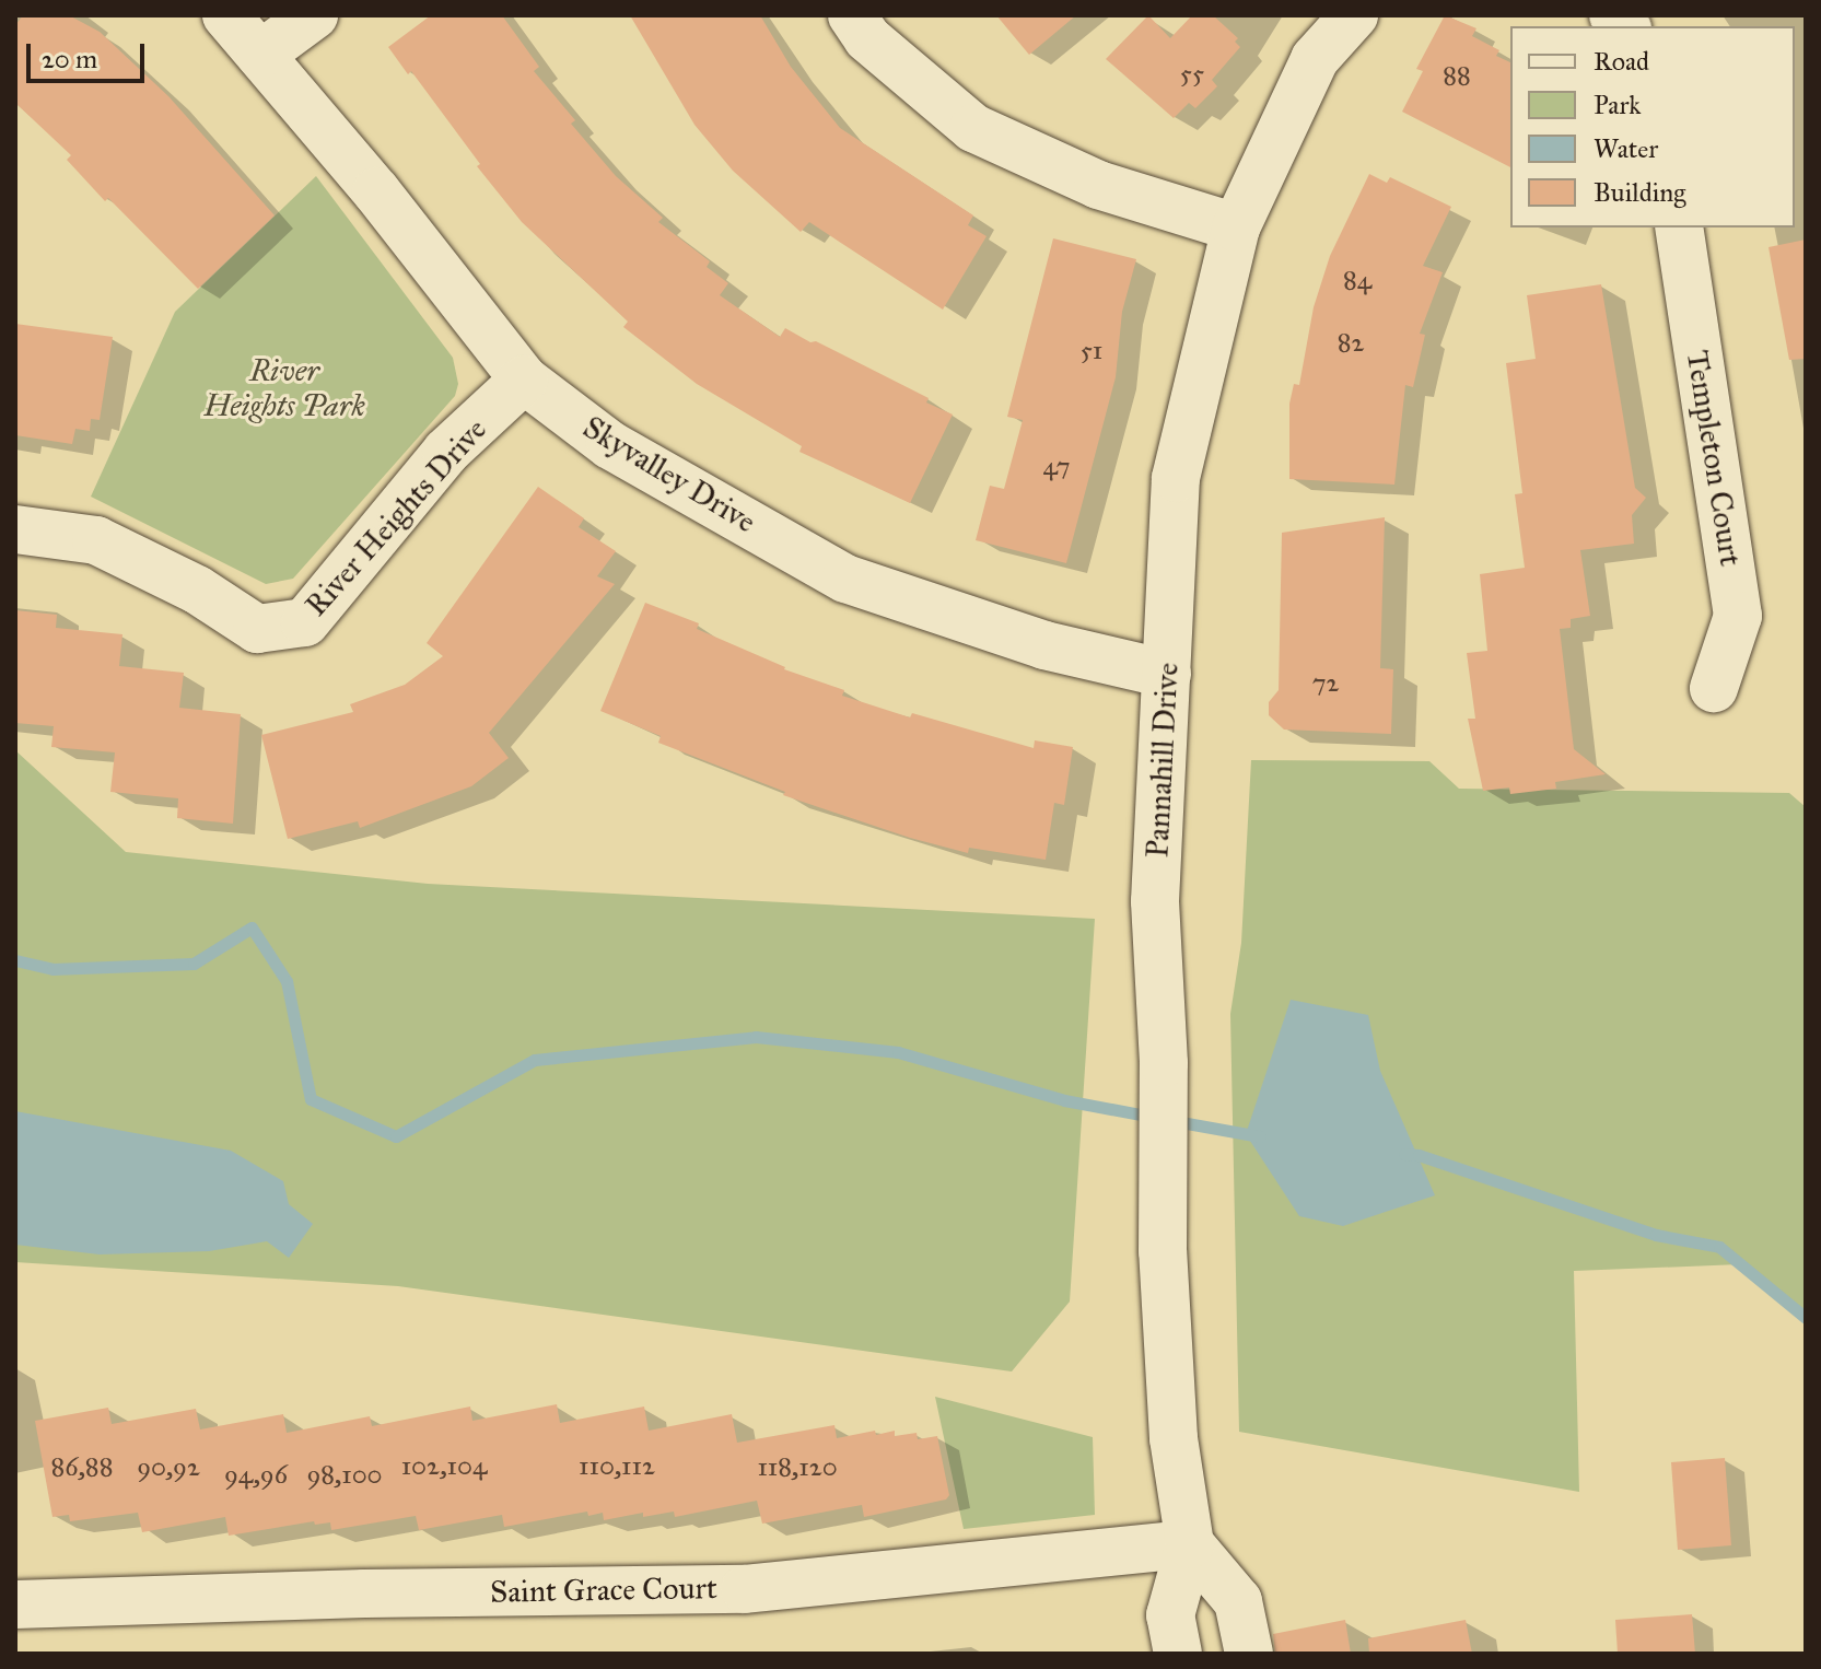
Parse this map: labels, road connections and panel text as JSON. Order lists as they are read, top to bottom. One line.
{"streets":{"street":["Templeton Court","Skyvalley Drive","River Heights Drive","Pannahill Drive","Saint Grace Court"]},"crossings":[["Skyvalley Drive","River Heights Drive"],["Skyvalley Drive","Pannahill Drive"],["Pannahill Drive","Saint Grace Court"]],"parks":["River Heights Park"],"house_numbers":["55","88","84","82","51","47","72","102,104","110,112","86,88","90,92","118,120","94,96","98,100"],"legend":["Road","Park","Water","Building"],"scale_bar":"20 m"}
